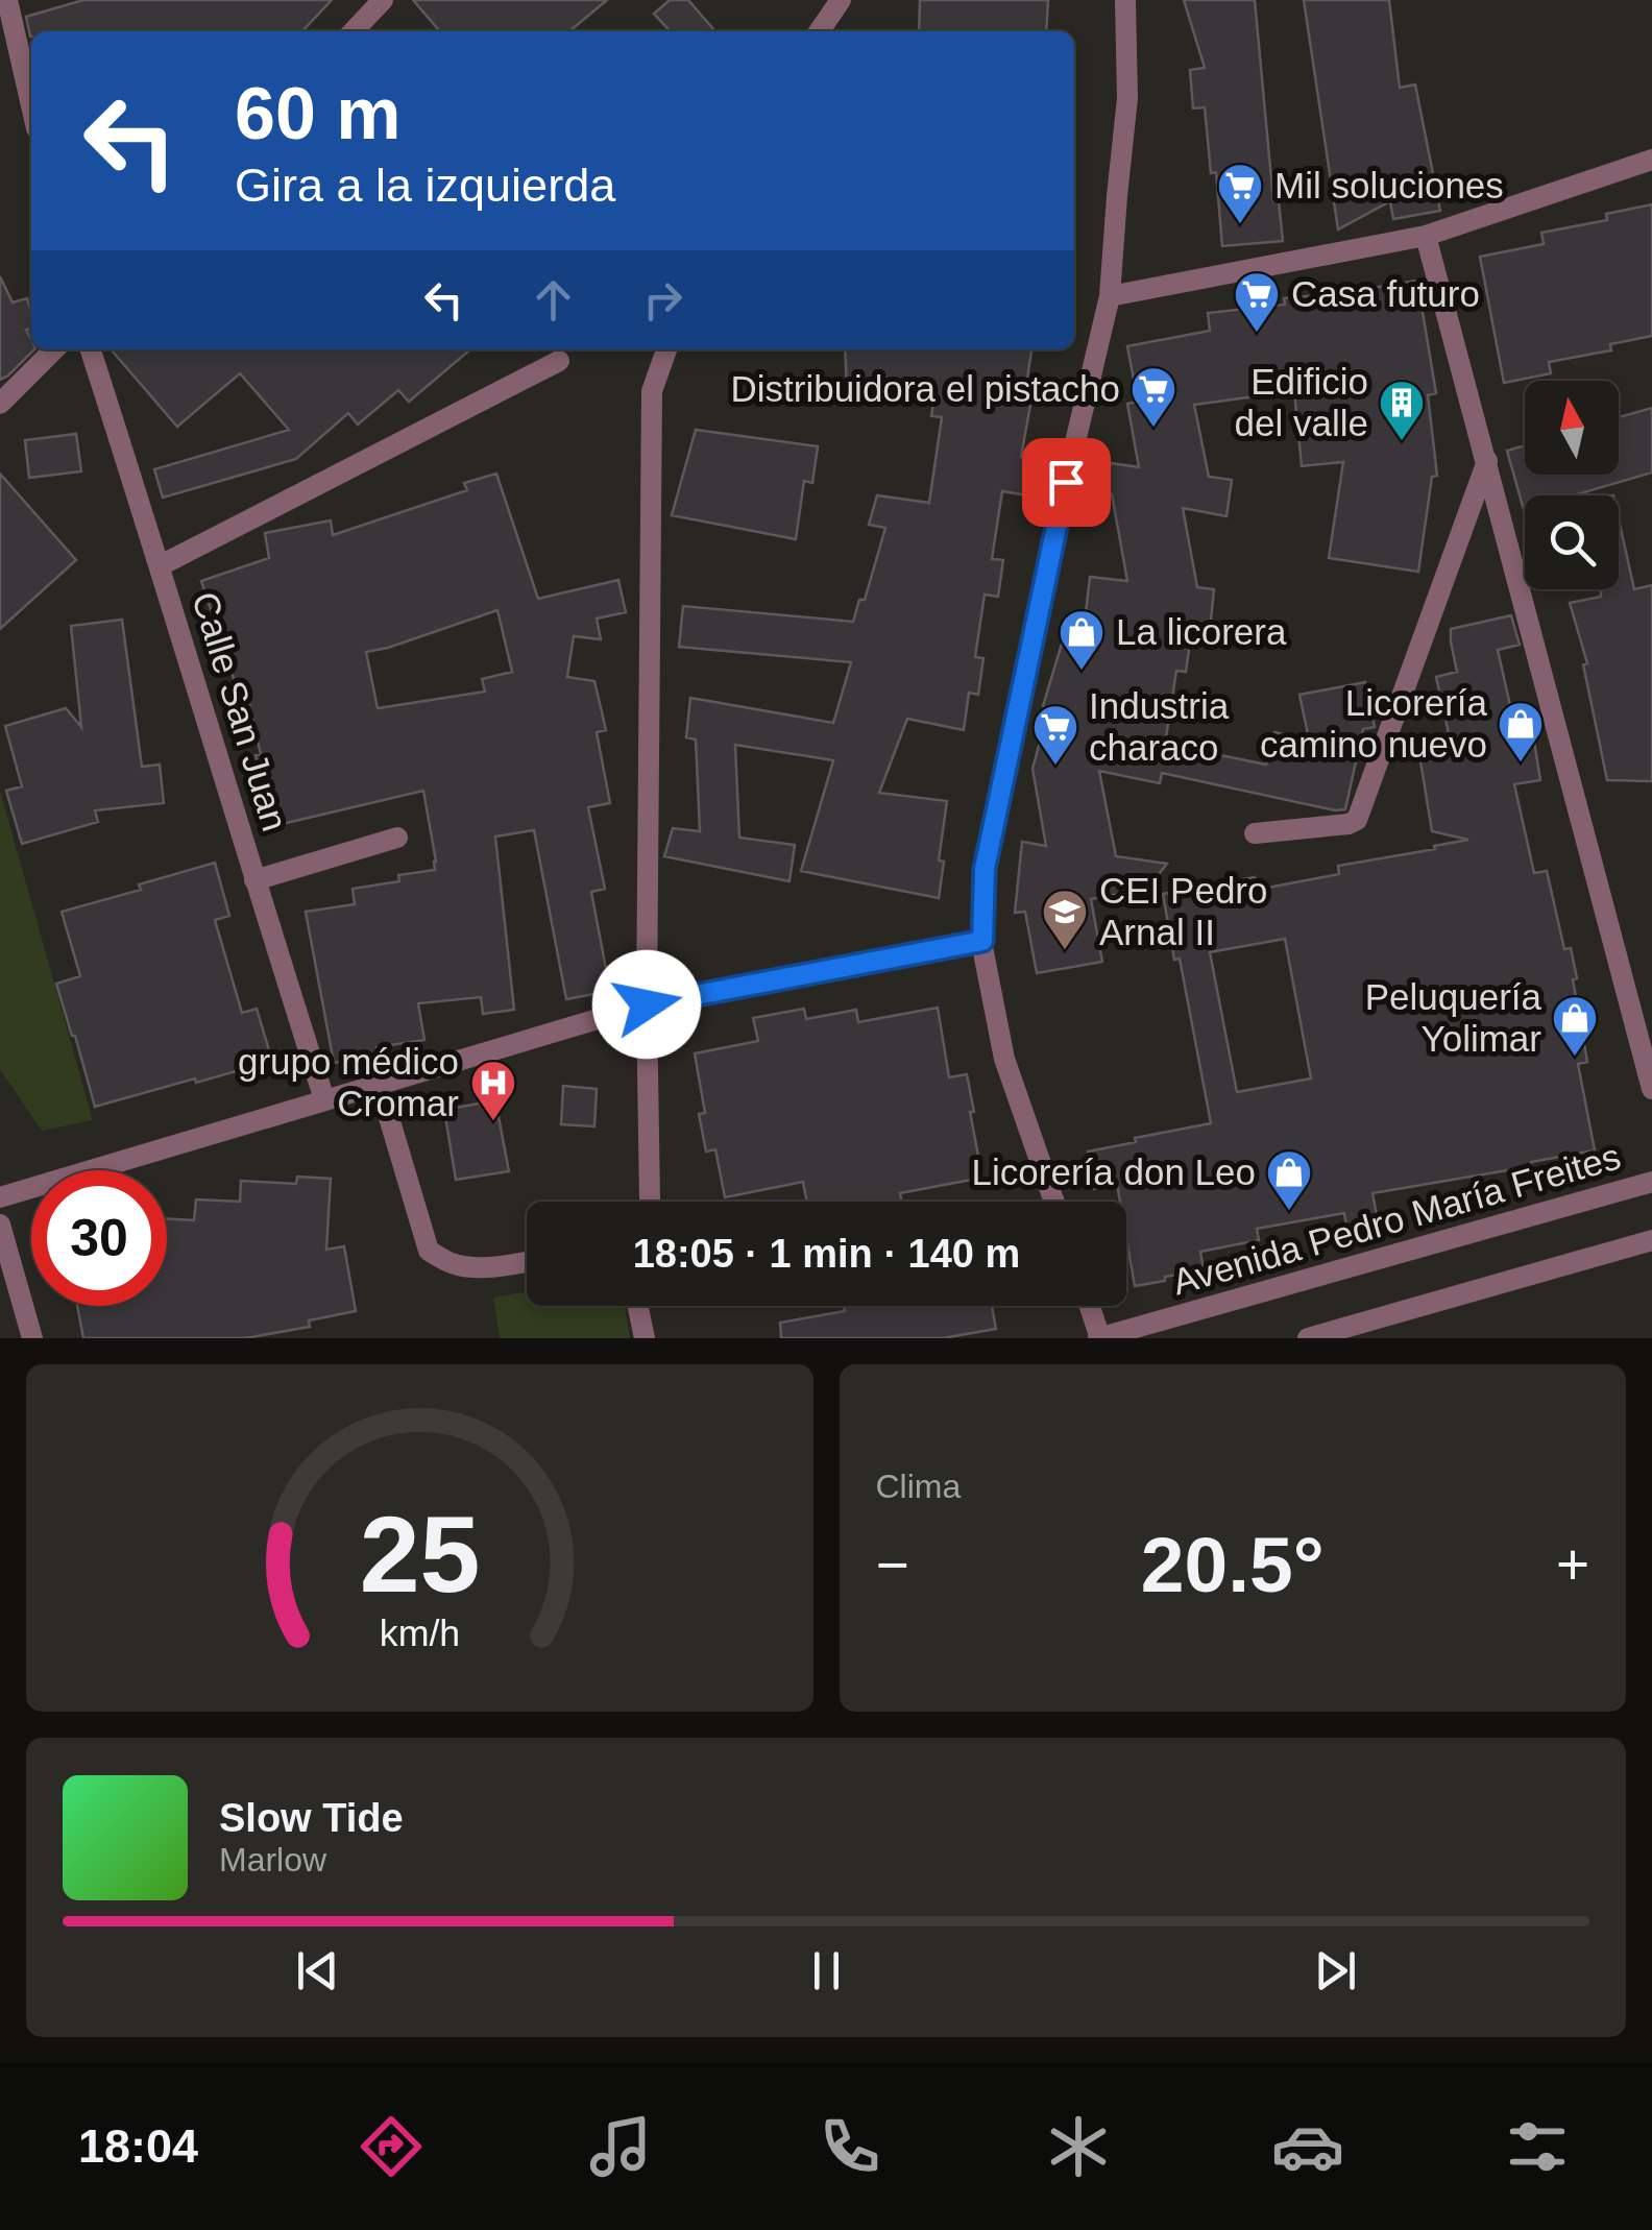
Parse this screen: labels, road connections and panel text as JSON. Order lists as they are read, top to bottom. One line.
{"streets":{"street":["Calle San Juan","Avenida Pedro María Freites"]},"places":{"supermarket":["Mil soluciones","Casa futuro","Distribuidora el pistacho","Industria characo"],"building":["Edificio del valle"],"shop":["La licorera","Licorería camino nuevo","Peluquería Yolimar","Licorería don Leo"],"school or university":["CEI Pedro Arnal II"],"hospital":["grupo médico Cromar"]},"north":"top","page":{"turn":["60 m","Gira a la izquierda"],"limit":"30","trip":"18:05 · 1 min · 140 m","tile":"Clima","heat":["−","20.5°","+"],"song":["Slow Tide","Marlow"],"tabs":"18:04","gauge":["25","km/h"]}}
